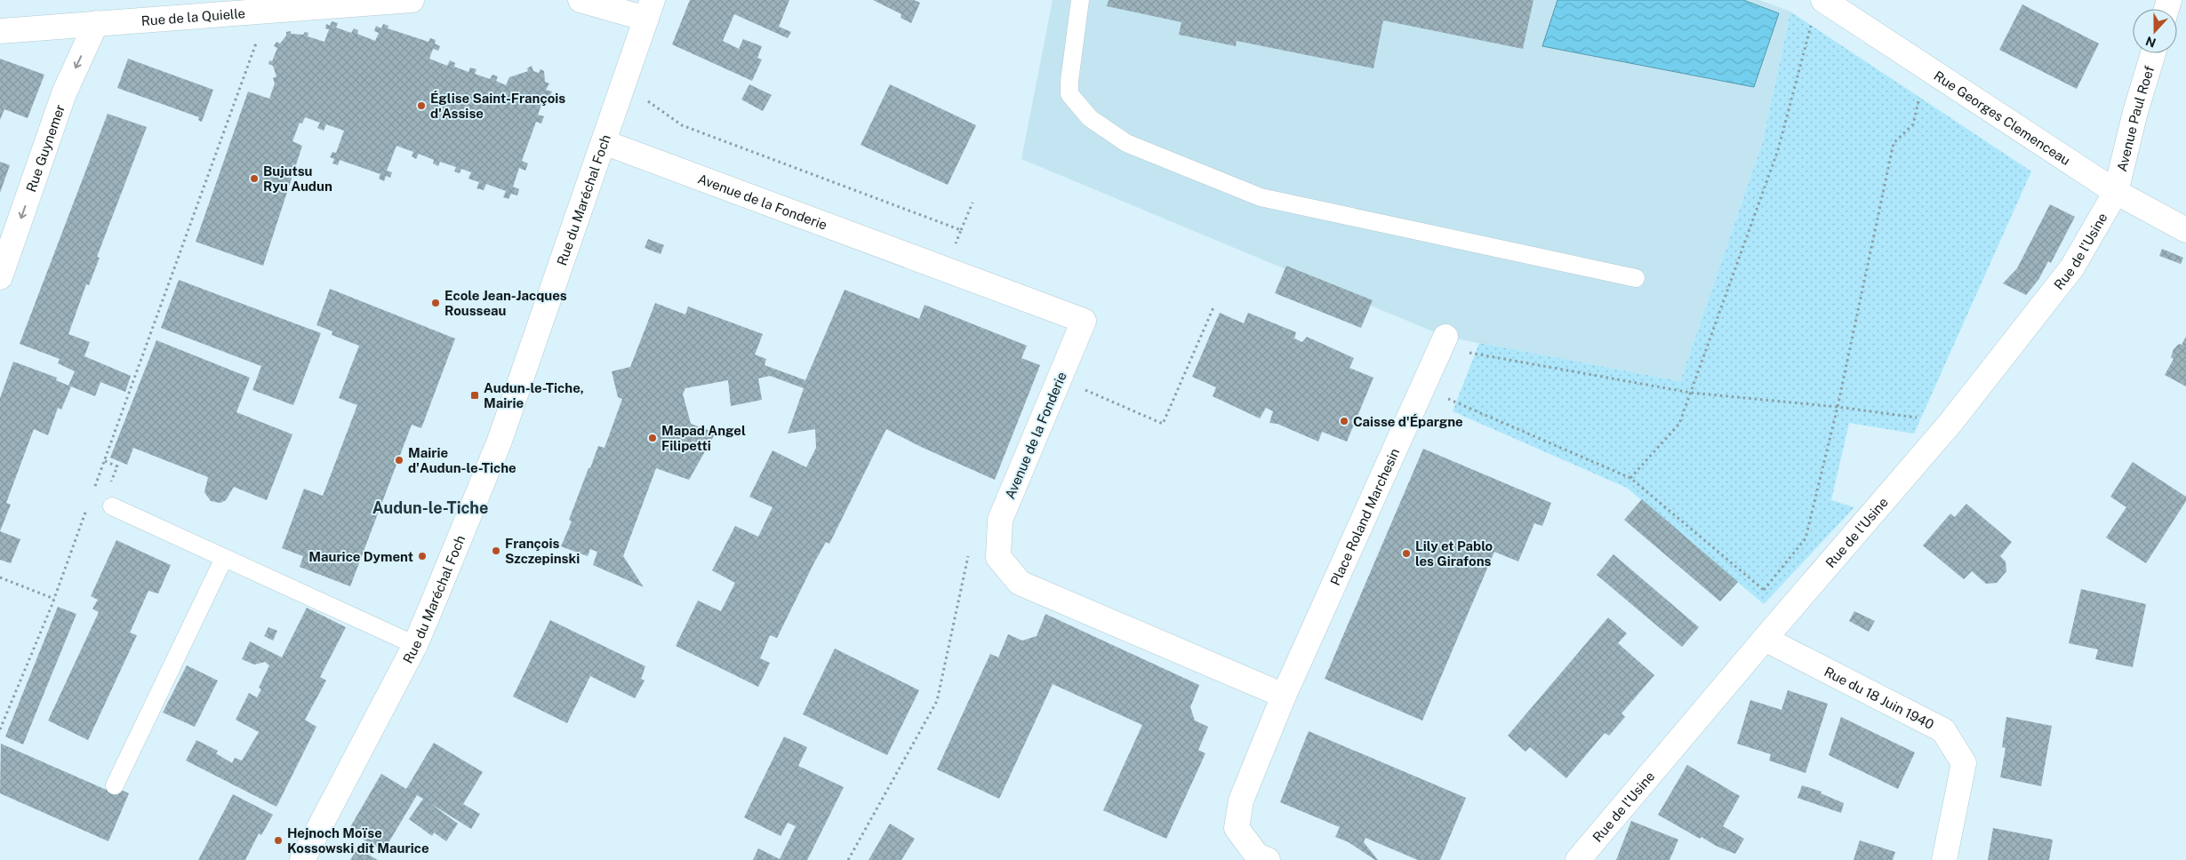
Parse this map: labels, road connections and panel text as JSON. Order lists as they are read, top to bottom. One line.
{"streets":{"street":["Rue de la Quielle","Rue Georges Clemenceau","Avenue Paul Roef","Rue Guynemer","Rue du Maréchal Foch","Avenue de la Fonderie","Rue de l'Usine","Place Roland Marchesin","Rue du 18 Juin 1940"]},"crossings":[["Rue de la Quielle","Rue Guynemer"],["Rue Georges Clemenceau","Avenue Paul Roef"],["Rue Georges Clemenceau","Rue de l'Usine"],["Avenue Paul Roef","Rue de l'Usine"],["Rue du Maréchal Foch","Avenue de la Fonderie"],["Avenue de la Fonderie","Place Roland Marchesin"],["Rue de l'Usine","Rue du 18 Juin 1940"]],"one_way":["Rue Guynemer"],"districts":["Audun-le-Tiche"],"places":{"other":["Église Saint-François d'Assise","Bujutsu Ryu Audun","Ecole Jean-Jacques Rousseau","Caisse d'Épargne","Mapad Angel Filipetti","Mairie d'Audun-le-Tiche","François Szczepinski","Lily et Pablo les Girafons","Maurice Dyment","Hejnoch Moïse Kossowski dit Maurice"],"transit":["Audun-le-Tiche, Mairie"]},"north":"bottom"}
